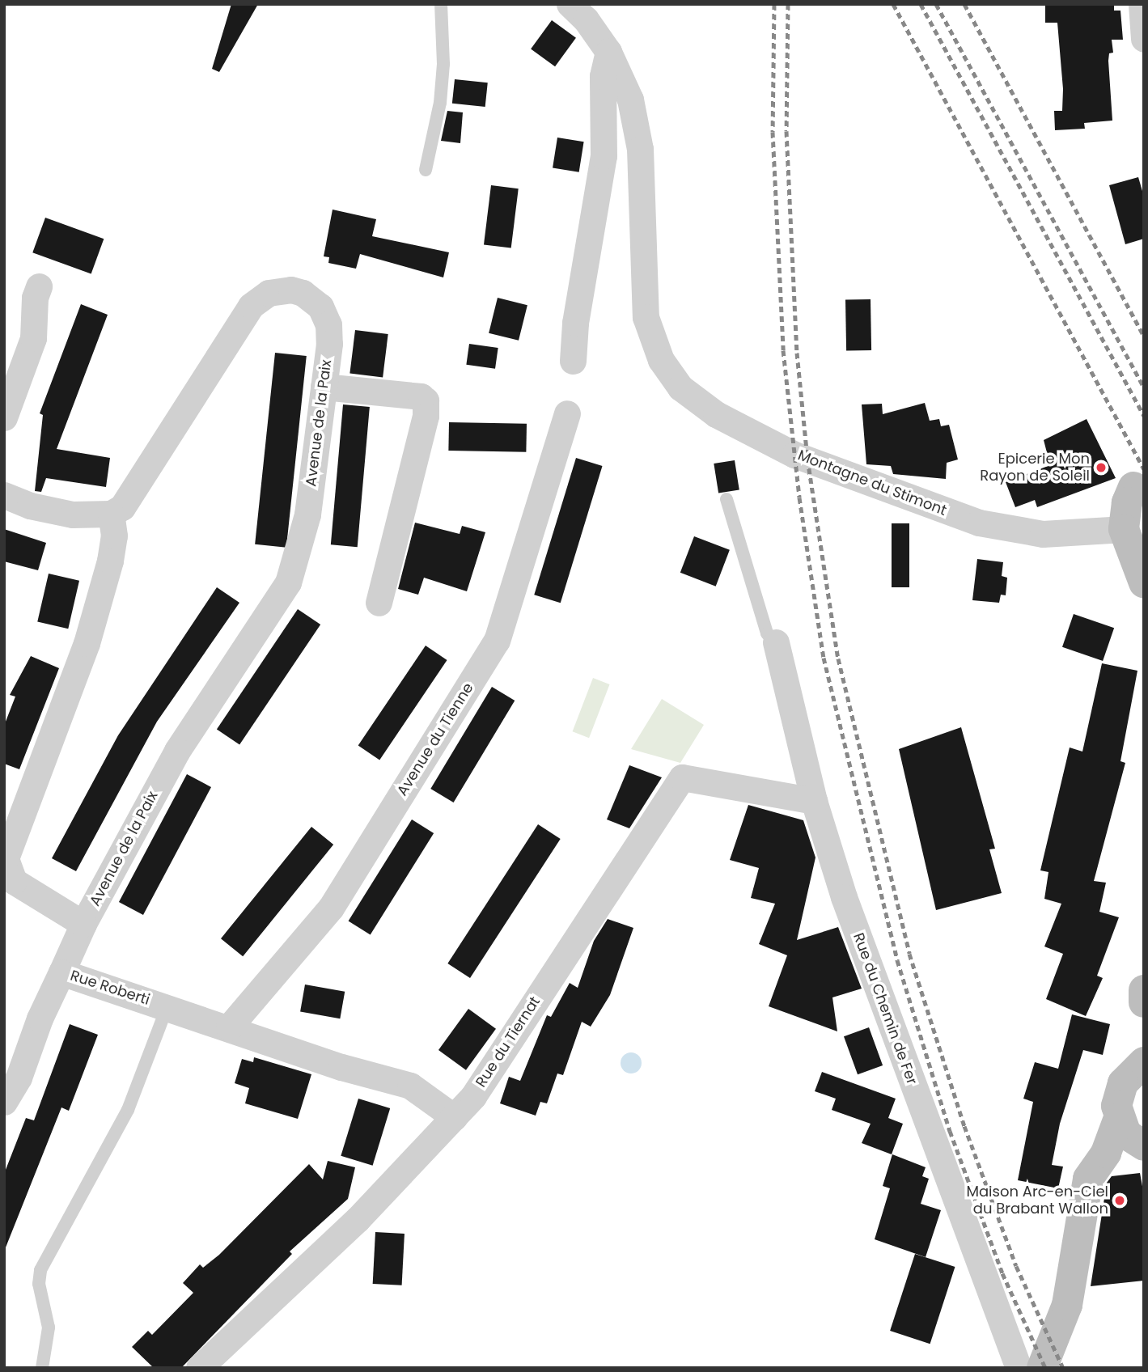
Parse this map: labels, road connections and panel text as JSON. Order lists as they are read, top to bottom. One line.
{"streets":{"street":["Avenue de la Paix","Montagne du Stimont","Avenue du Tienne","Rue Roberti","Rue du Chemin de Fer","Rue du Tiernat"]},"crossings":[["Avenue de la Paix","Rue Roberti"],["Avenue du Tienne","Rue Roberti"],["Rue Roberti","Rue du Tiernat"],["Rue du Chemin de Fer","Rue du Tiernat"]],"places":["Epicerie Mon Rayon de Soleil","Maison Arc-en-Ciel du Brabant Wallon"]}
